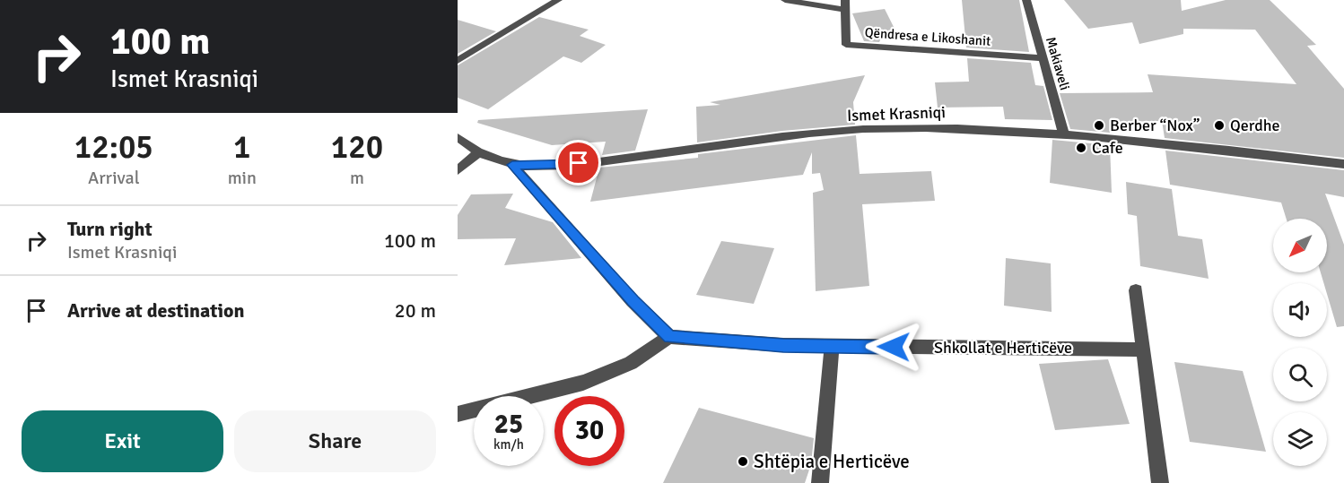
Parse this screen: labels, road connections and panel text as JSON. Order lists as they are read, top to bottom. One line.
{"streets":{"street":["Qëndresa e Likoshanit","Makiaveli","Ismet Krasniqi","Shkollat e Herticëve"]},"crossings":[["Qëndresa e Likoshanit","Makiaveli"],["Makiaveli","Ismet Krasniqi"]],"places":["Berber “Nox”","Qerdhe","Cafe","Shtëpia e Herticëve"],"north":"bottom left","page":{"turn":["100 m","Ismet Krasniqi"],"eta":["12:05","Arrival","1","min","120","m"],"list":[{"name":"Turn right","note":"Ismet Krasniqi","value":"100 m"},{"name":"Arrive at destination","value":"20 m"}],"speed":"25 km/h","limit":"30","buttons":["Exit","Share"]}}
